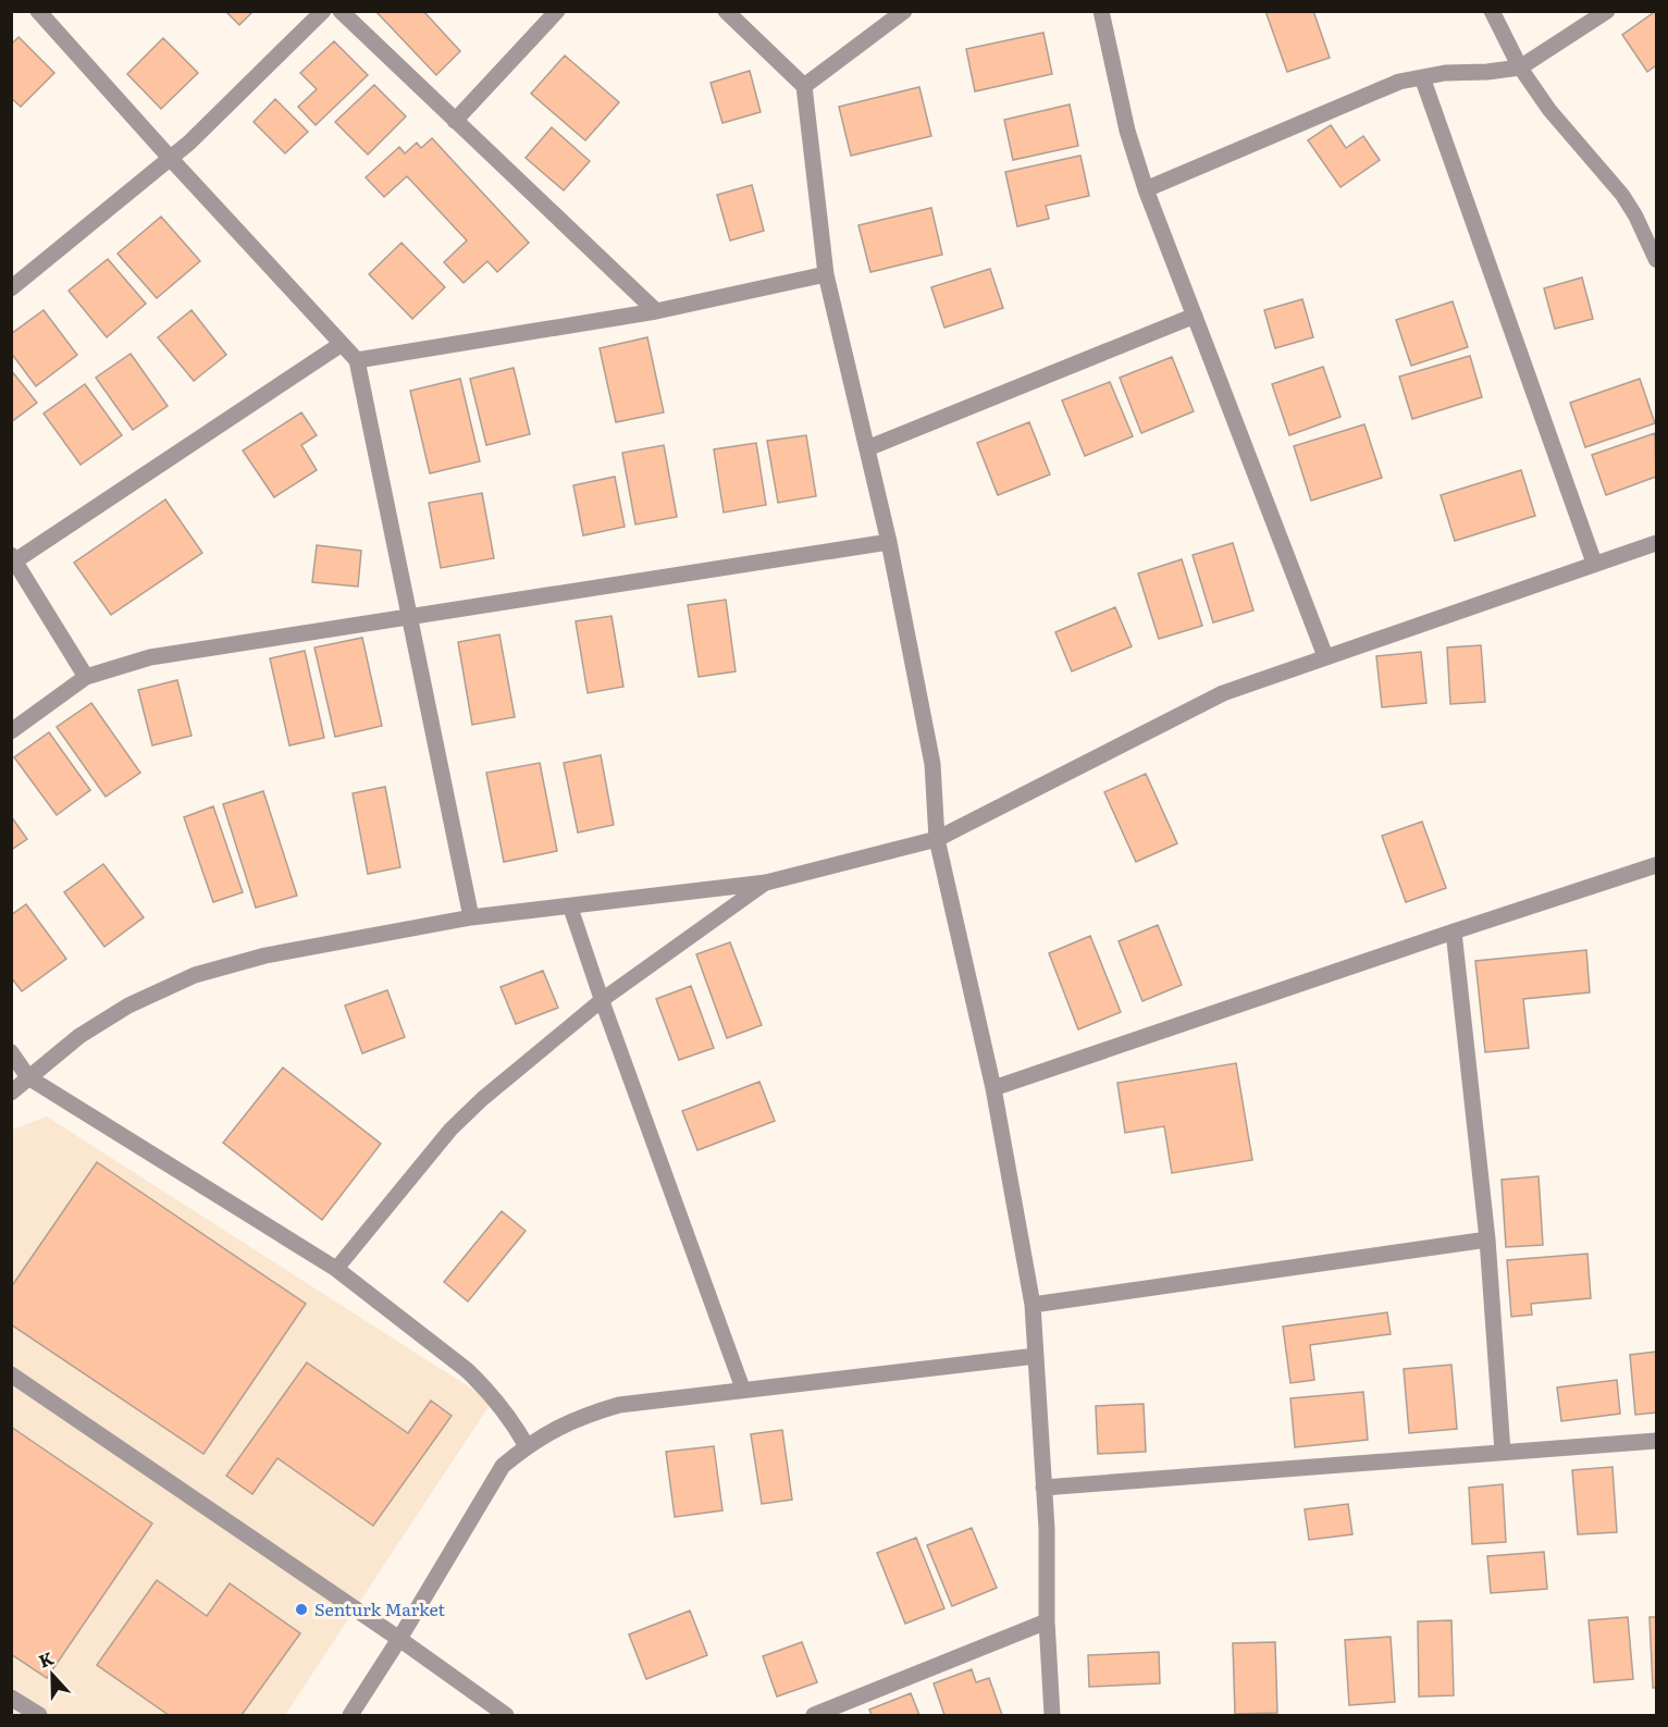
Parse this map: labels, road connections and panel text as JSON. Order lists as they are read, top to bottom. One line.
{"places":["Senturk Market"],"north":"top"}
